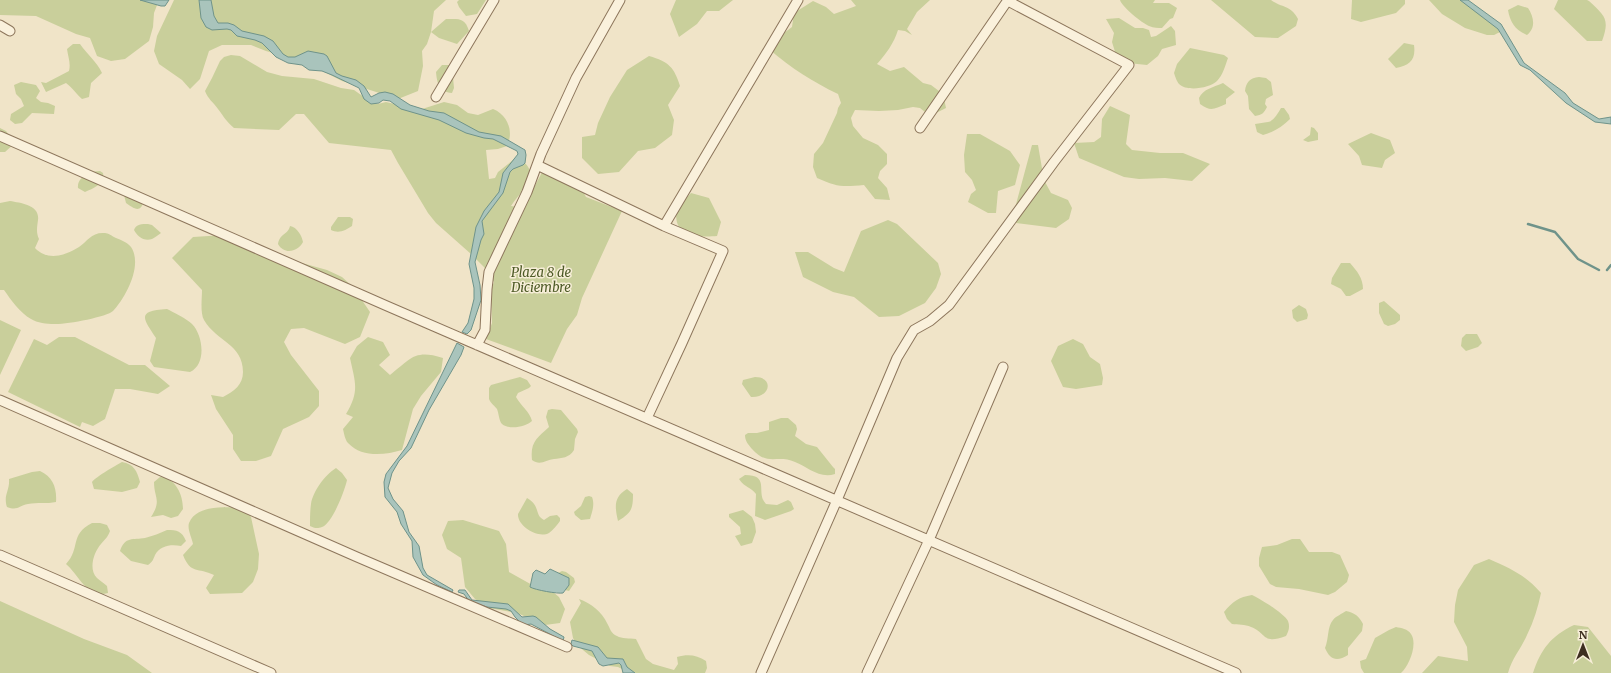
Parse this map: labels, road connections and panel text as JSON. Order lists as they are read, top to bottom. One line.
{"parks":["Plaza 8 de Diciembre"],"north":"top"}
